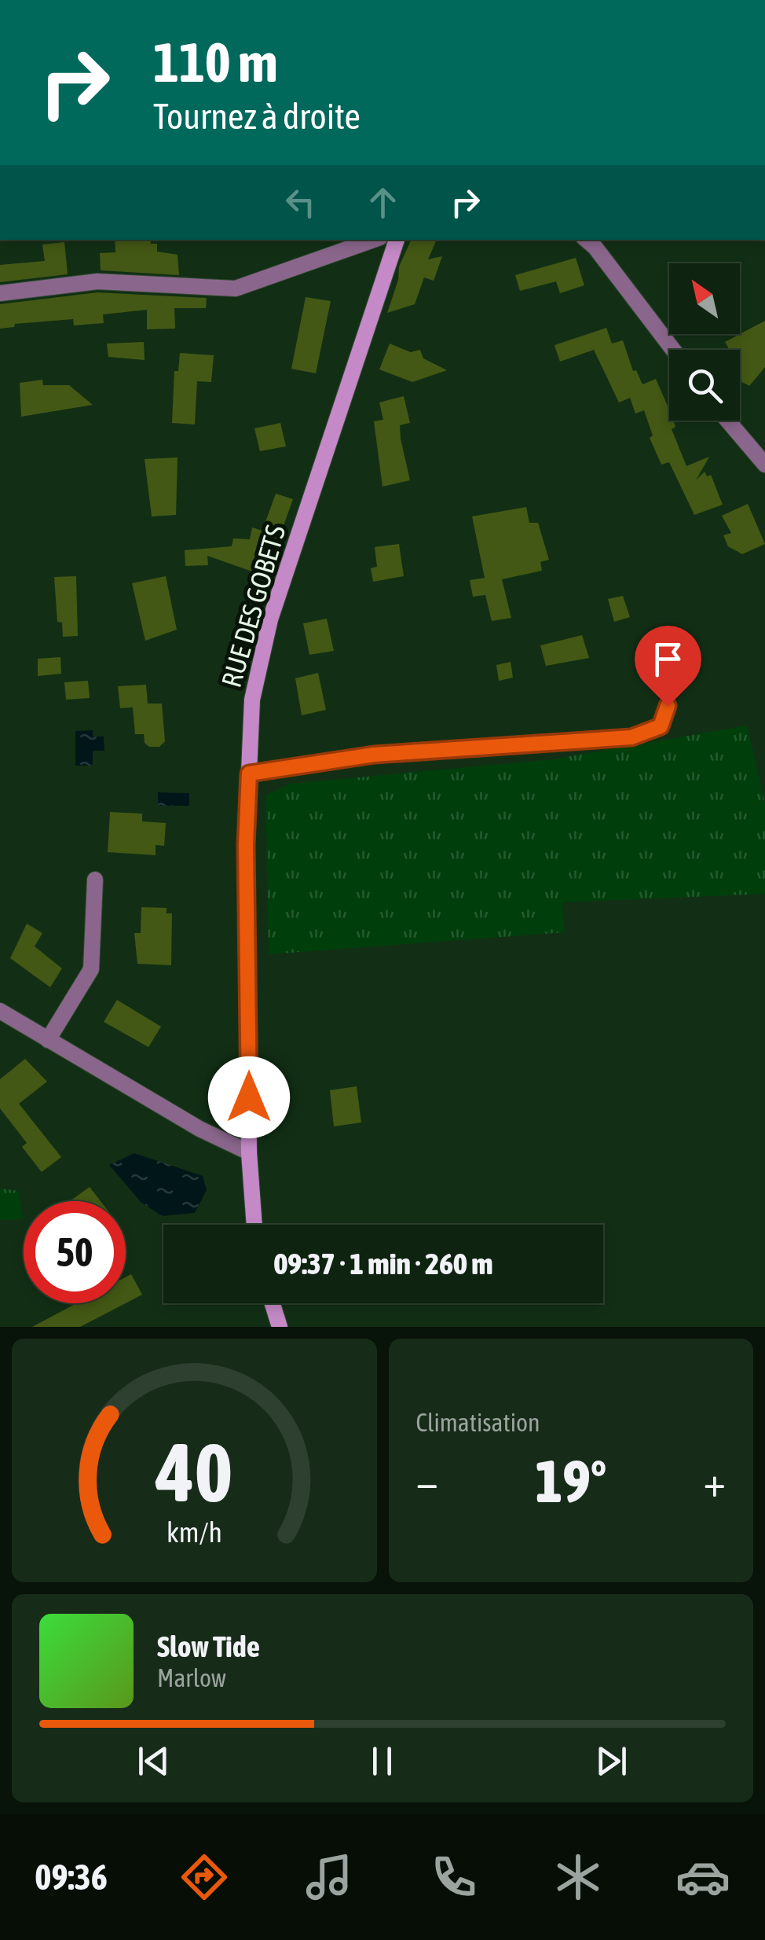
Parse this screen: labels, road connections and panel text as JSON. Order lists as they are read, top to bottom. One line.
{"streets":{"main road":["RUE DES GOBETS"]},"north":"top left","page":{"turn":["110 m","Tournez à droite"],"limit":"50","trip":"09:37 · 1 min · 260 m","tile":"Climatisation","heat":["−","19°","+"],"song":["Slow Tide","Marlow"],"tabs":"09:36","gauge":["40","km/h"]}}
